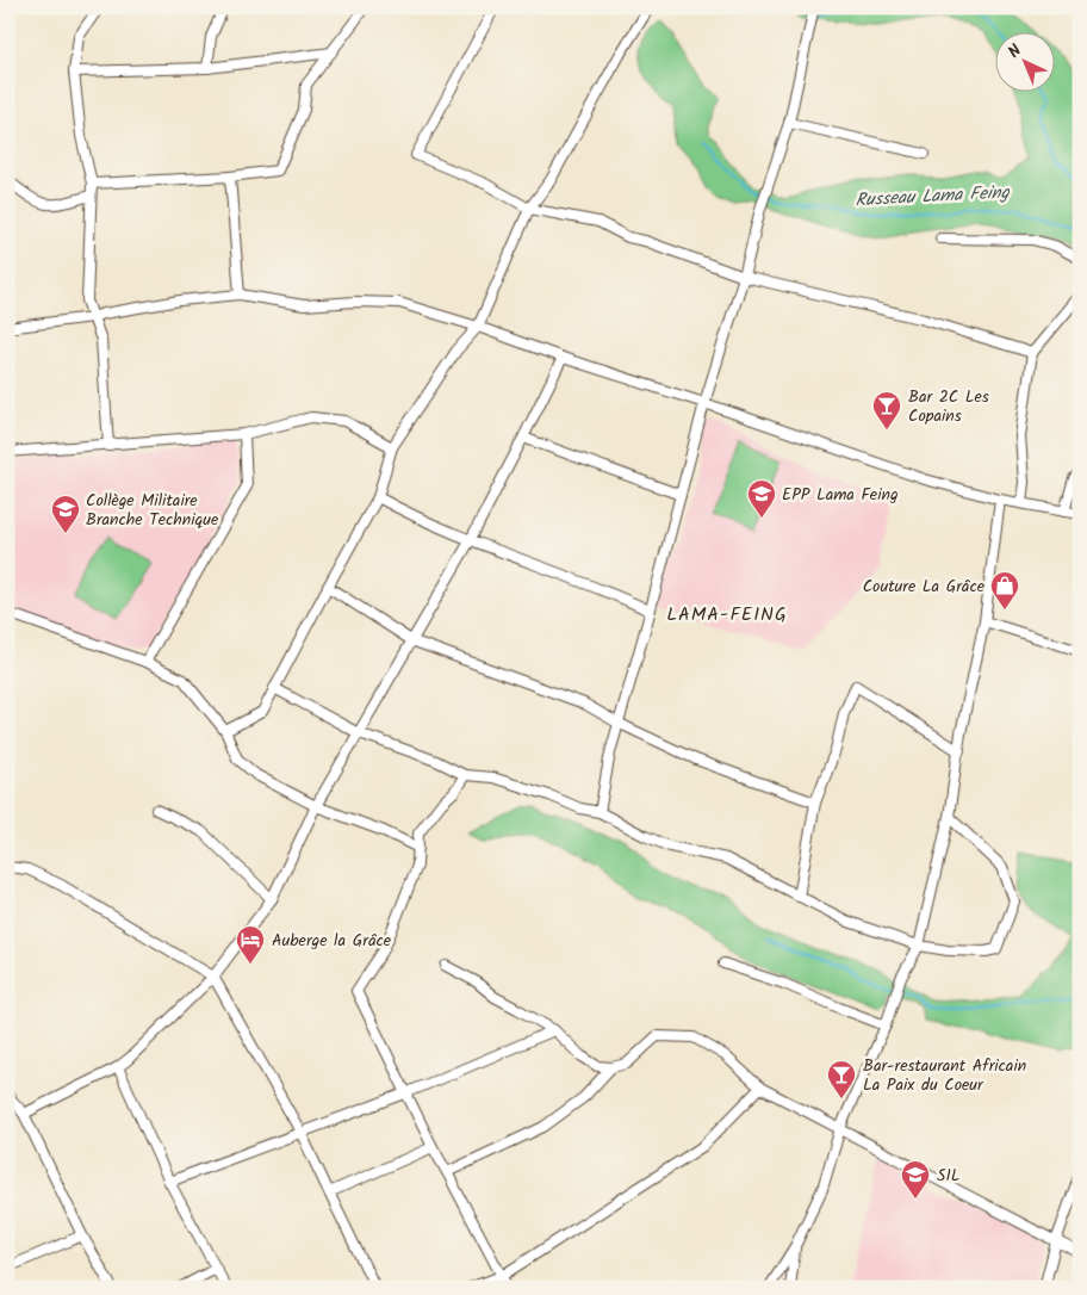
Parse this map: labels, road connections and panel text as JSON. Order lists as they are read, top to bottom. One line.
{"districts":["LAMA-FEING"],"water":["Russeau Lama Feing"],"places":{"bar":["Bar 2C Les Copains","Bar-restaurant Africain La Paix du Coeur"],"school or university":["EPP Lama Feing","Collège Militaire Branche Technique","SIL"],"shop":["Couture La Grâce"],"hotel":["Auberge la Grâce"]},"north":"top left"}
